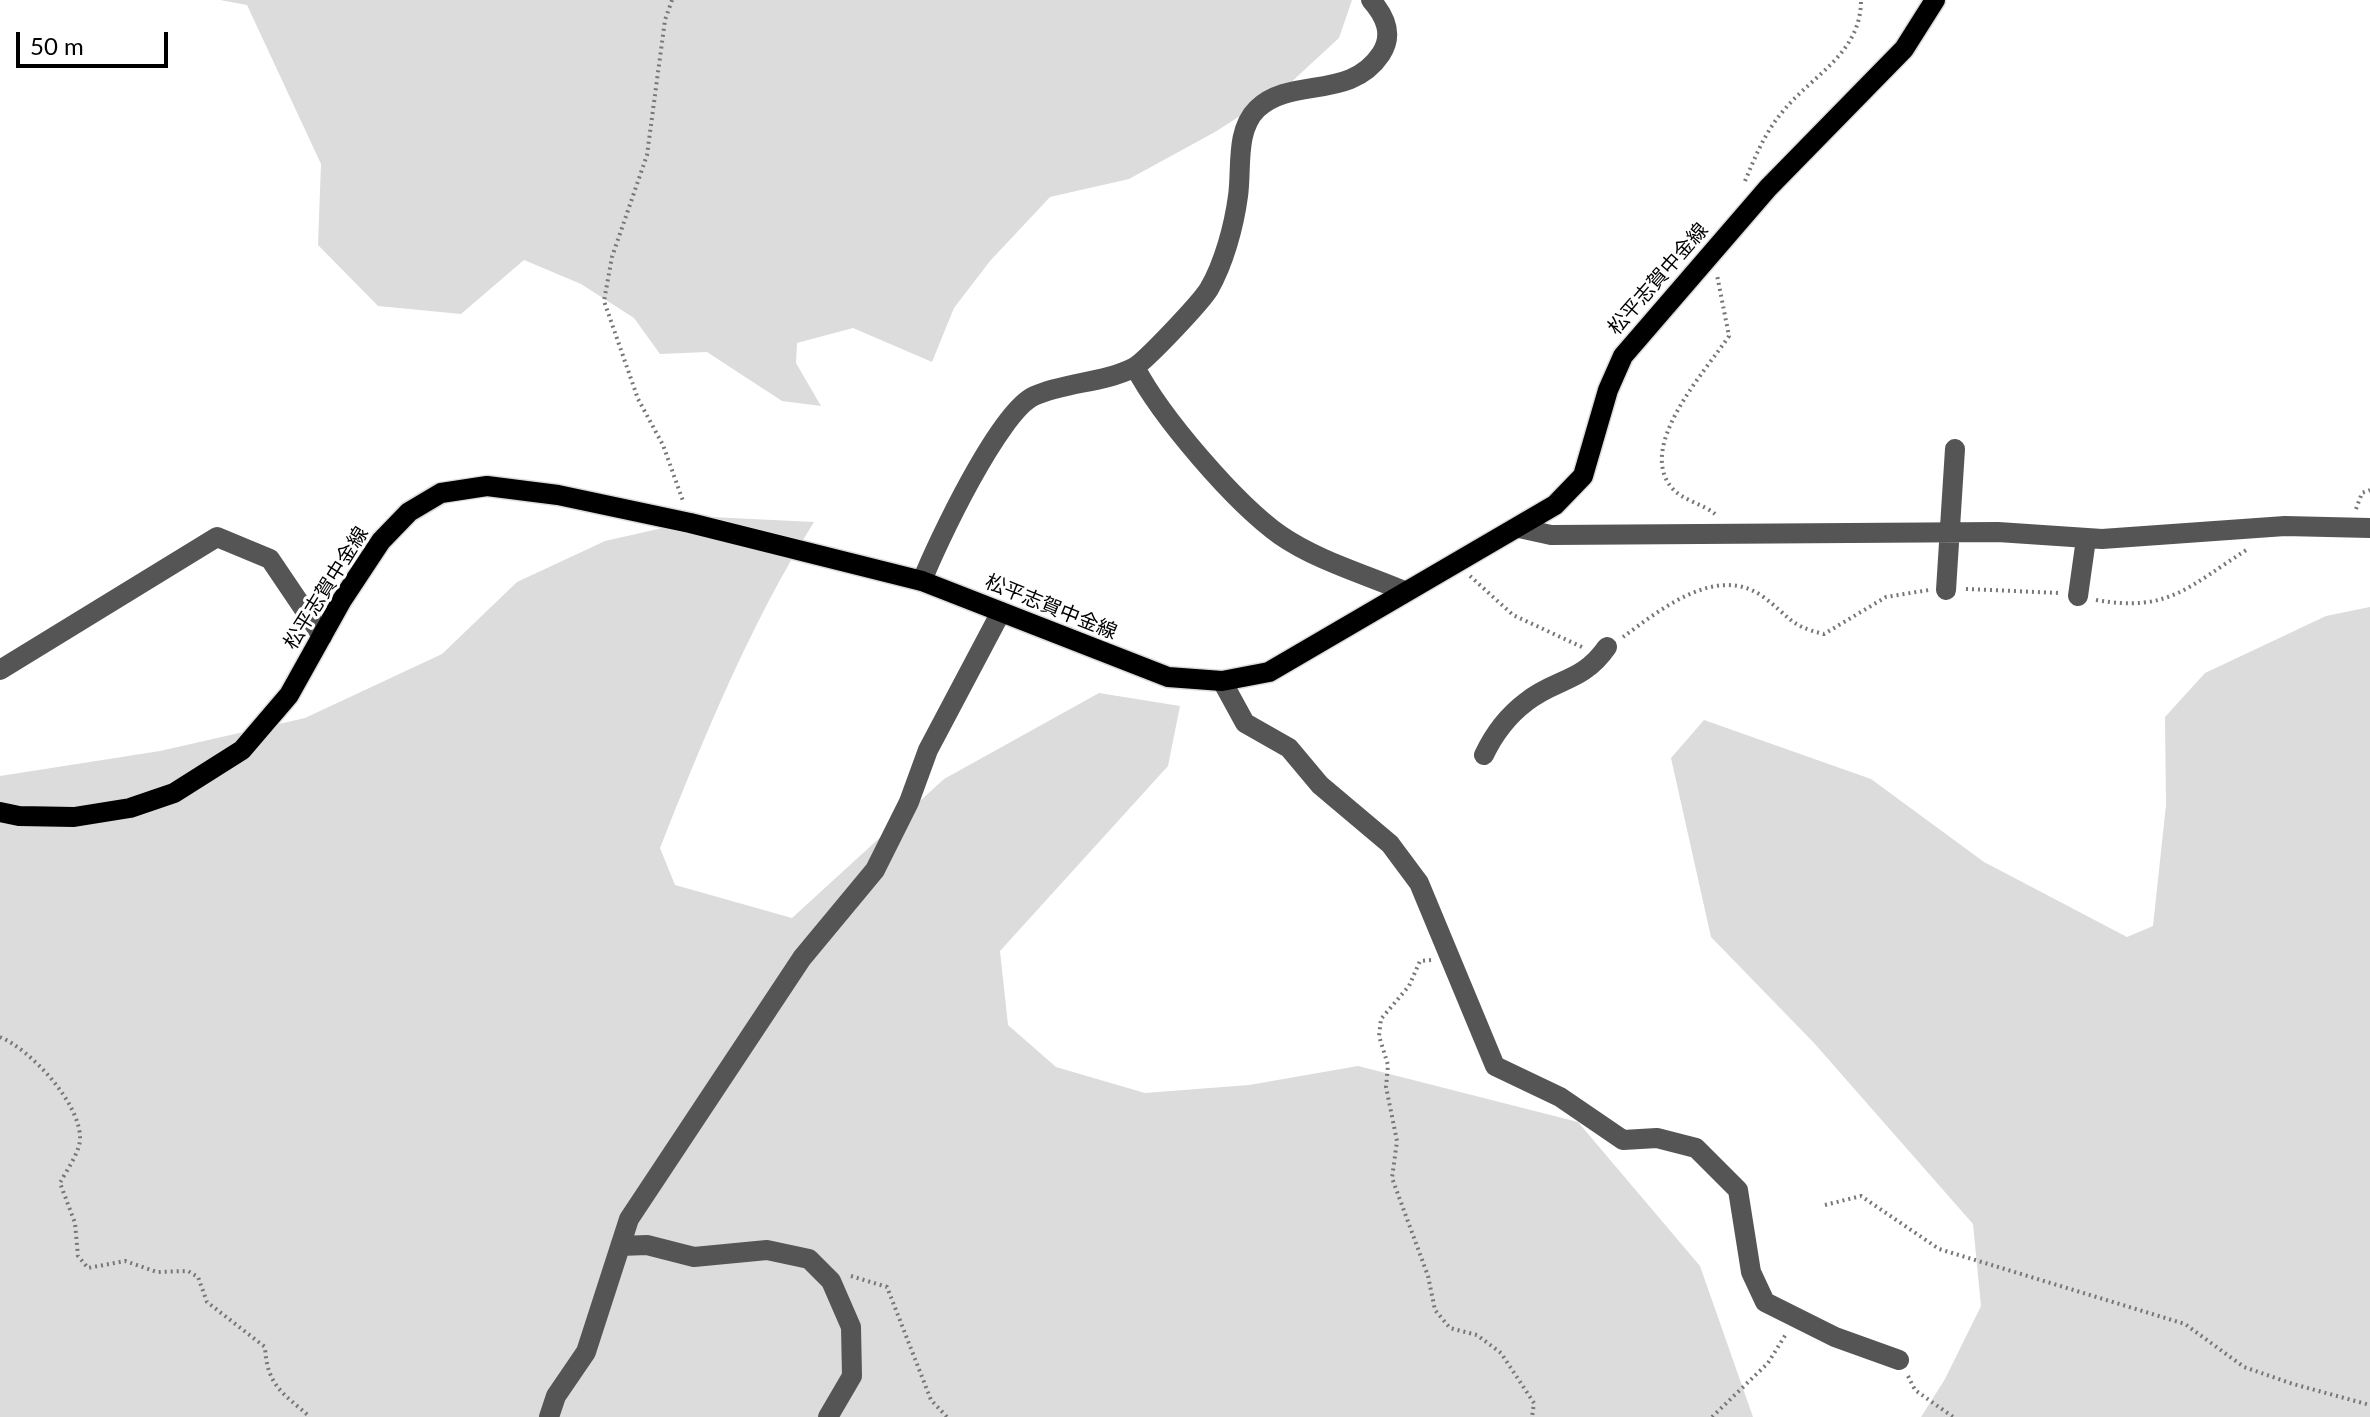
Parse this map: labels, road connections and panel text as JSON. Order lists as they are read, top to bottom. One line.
{"streets":{"main road":["松平志賀中金線"]},"scale_bar":"50 m"}
